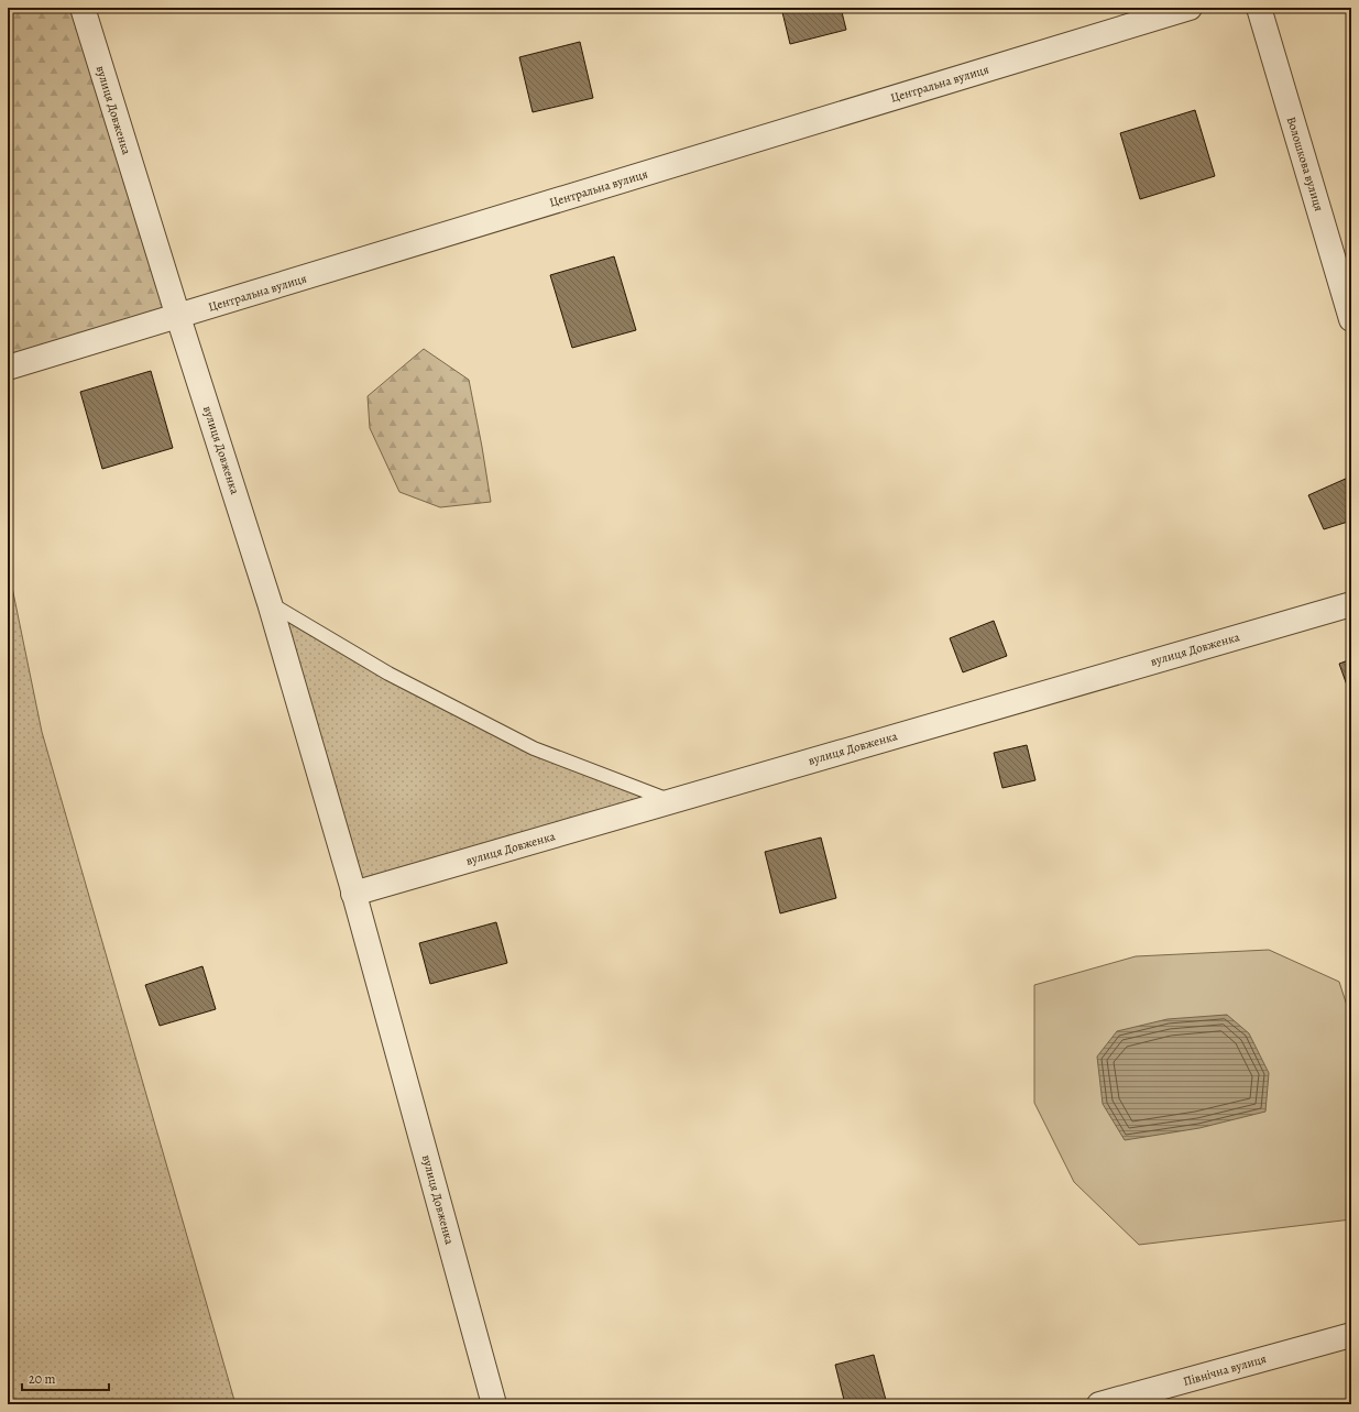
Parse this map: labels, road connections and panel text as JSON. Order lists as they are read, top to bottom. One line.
{"streets":{"street":["Центральна вулиця","вулиця Довженка","Волошкова вулиця","Північна вулиця"]},"crossings":[["Центральна вулиця","вулиця Довженка"]],"scale_bar":"20 m"}
